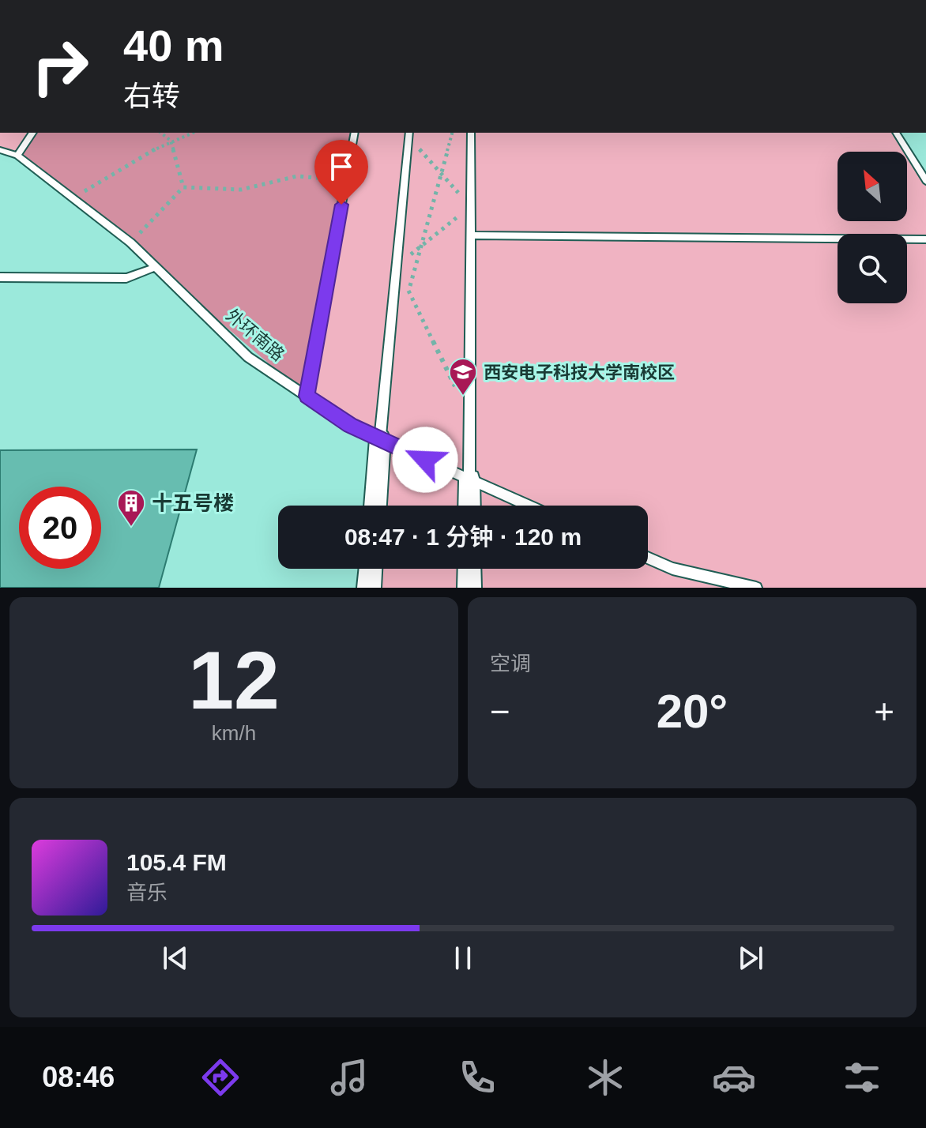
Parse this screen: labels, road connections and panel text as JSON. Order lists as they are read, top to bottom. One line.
{"streets":{"lane":["外环南路"]},"places":{"school or university":["西安电子科技大学南校区"],"building":["十五号楼"]},"north":"top left","page":{"turn":["40 m","右转"],"limit":"20","trip":"08:47 · 1 分钟 · 120 m","tile":[["12","km/h"],"空调"],"heat":["−","20°","+"],"song":["105.4 FM","音乐"],"tabs":"08:46"}}
